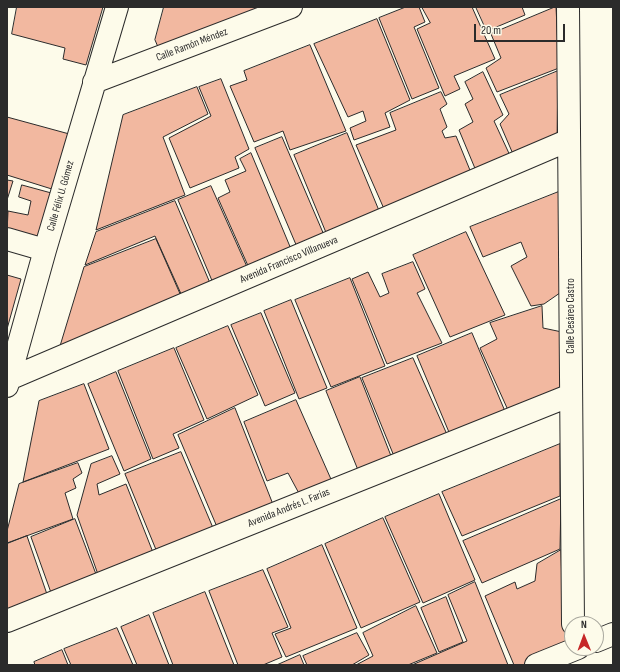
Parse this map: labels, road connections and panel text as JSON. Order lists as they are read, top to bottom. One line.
{"streets":{"street":["Calle Ramón Méndez","Calle Félix U. Gómez","Avenida Francisco Villanueva","Calle Cesáreo Castro","Avenida Andrés L. Farías"]},"crossings":[["Calle Ramón Méndez","Calle Félix U. Gómez"],["Calle Félix U. Gómez","Avenida Francisco Villanueva"],["Avenida Francisco Villanueva","Calle Cesáreo Castro"],["Calle Cesáreo Castro","Avenida Andrés L. Farías"]],"scale_bar":"20 m","north":"top"}
